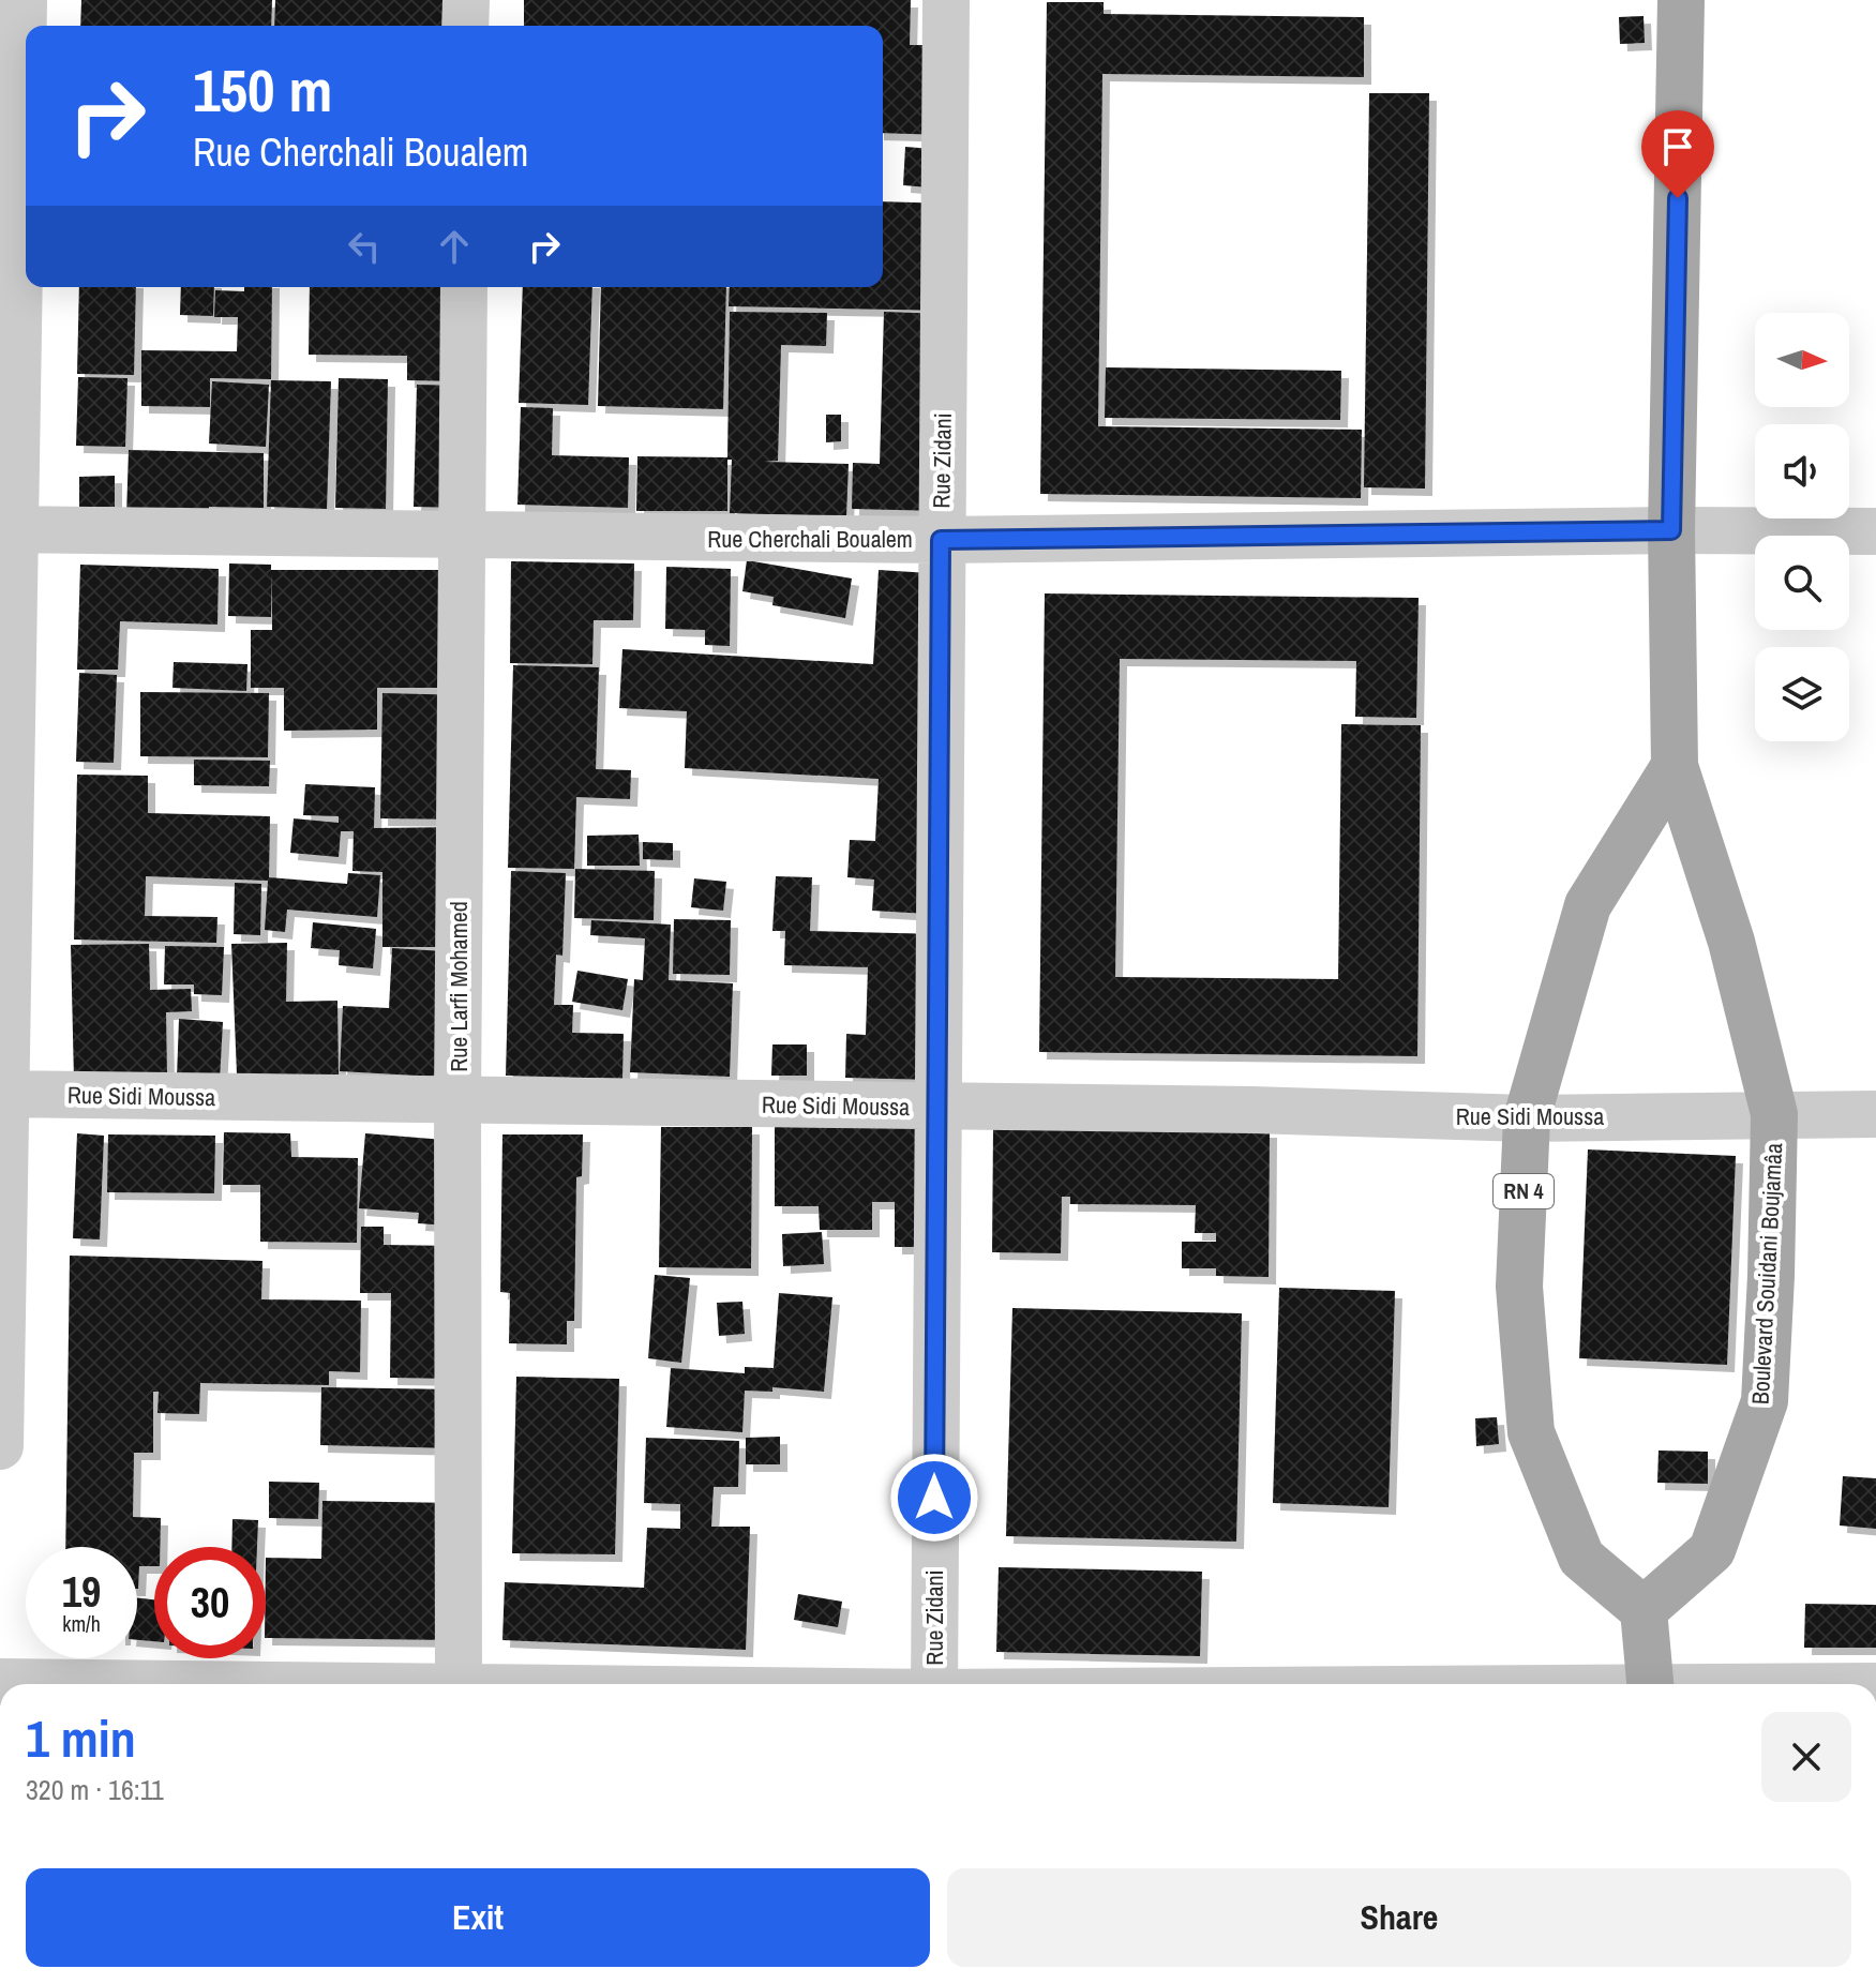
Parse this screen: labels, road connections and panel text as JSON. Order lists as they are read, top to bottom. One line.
{"streets":{"main road":["RN 4","Boulevard Souidani Boujamâa"],"street":["Rue Zidani","Rue Cherchali Boualem","Rue Larfi Mohamed","Rue Sidi Moussa"]},"crossings":[["Rue Zidani","Rue Cherchali Boualem"],["Rue Zidani","Rue Sidi Moussa"],["Rue Cherchali Boualem","Rue Larfi Mohamed"],["Rue Cherchali Boualem","Boulevard Souidani Boujamâa"],["Rue Larfi Mohamed","Rue Sidi Moussa"],["Rue Sidi Moussa","RN 4"],["Rue Sidi Moussa","Boulevard Souidani Boujamâa"],["RN 4","Boulevard Souidani Boujamâa"]],"north":"right","page":{"turn":["150 m","Rue Cherchali Boualem"],"speed":"19 km/h","limit":"30","heading":["1 min","320 m · 16:11"],"buttons":["Exit","Share"]}}
